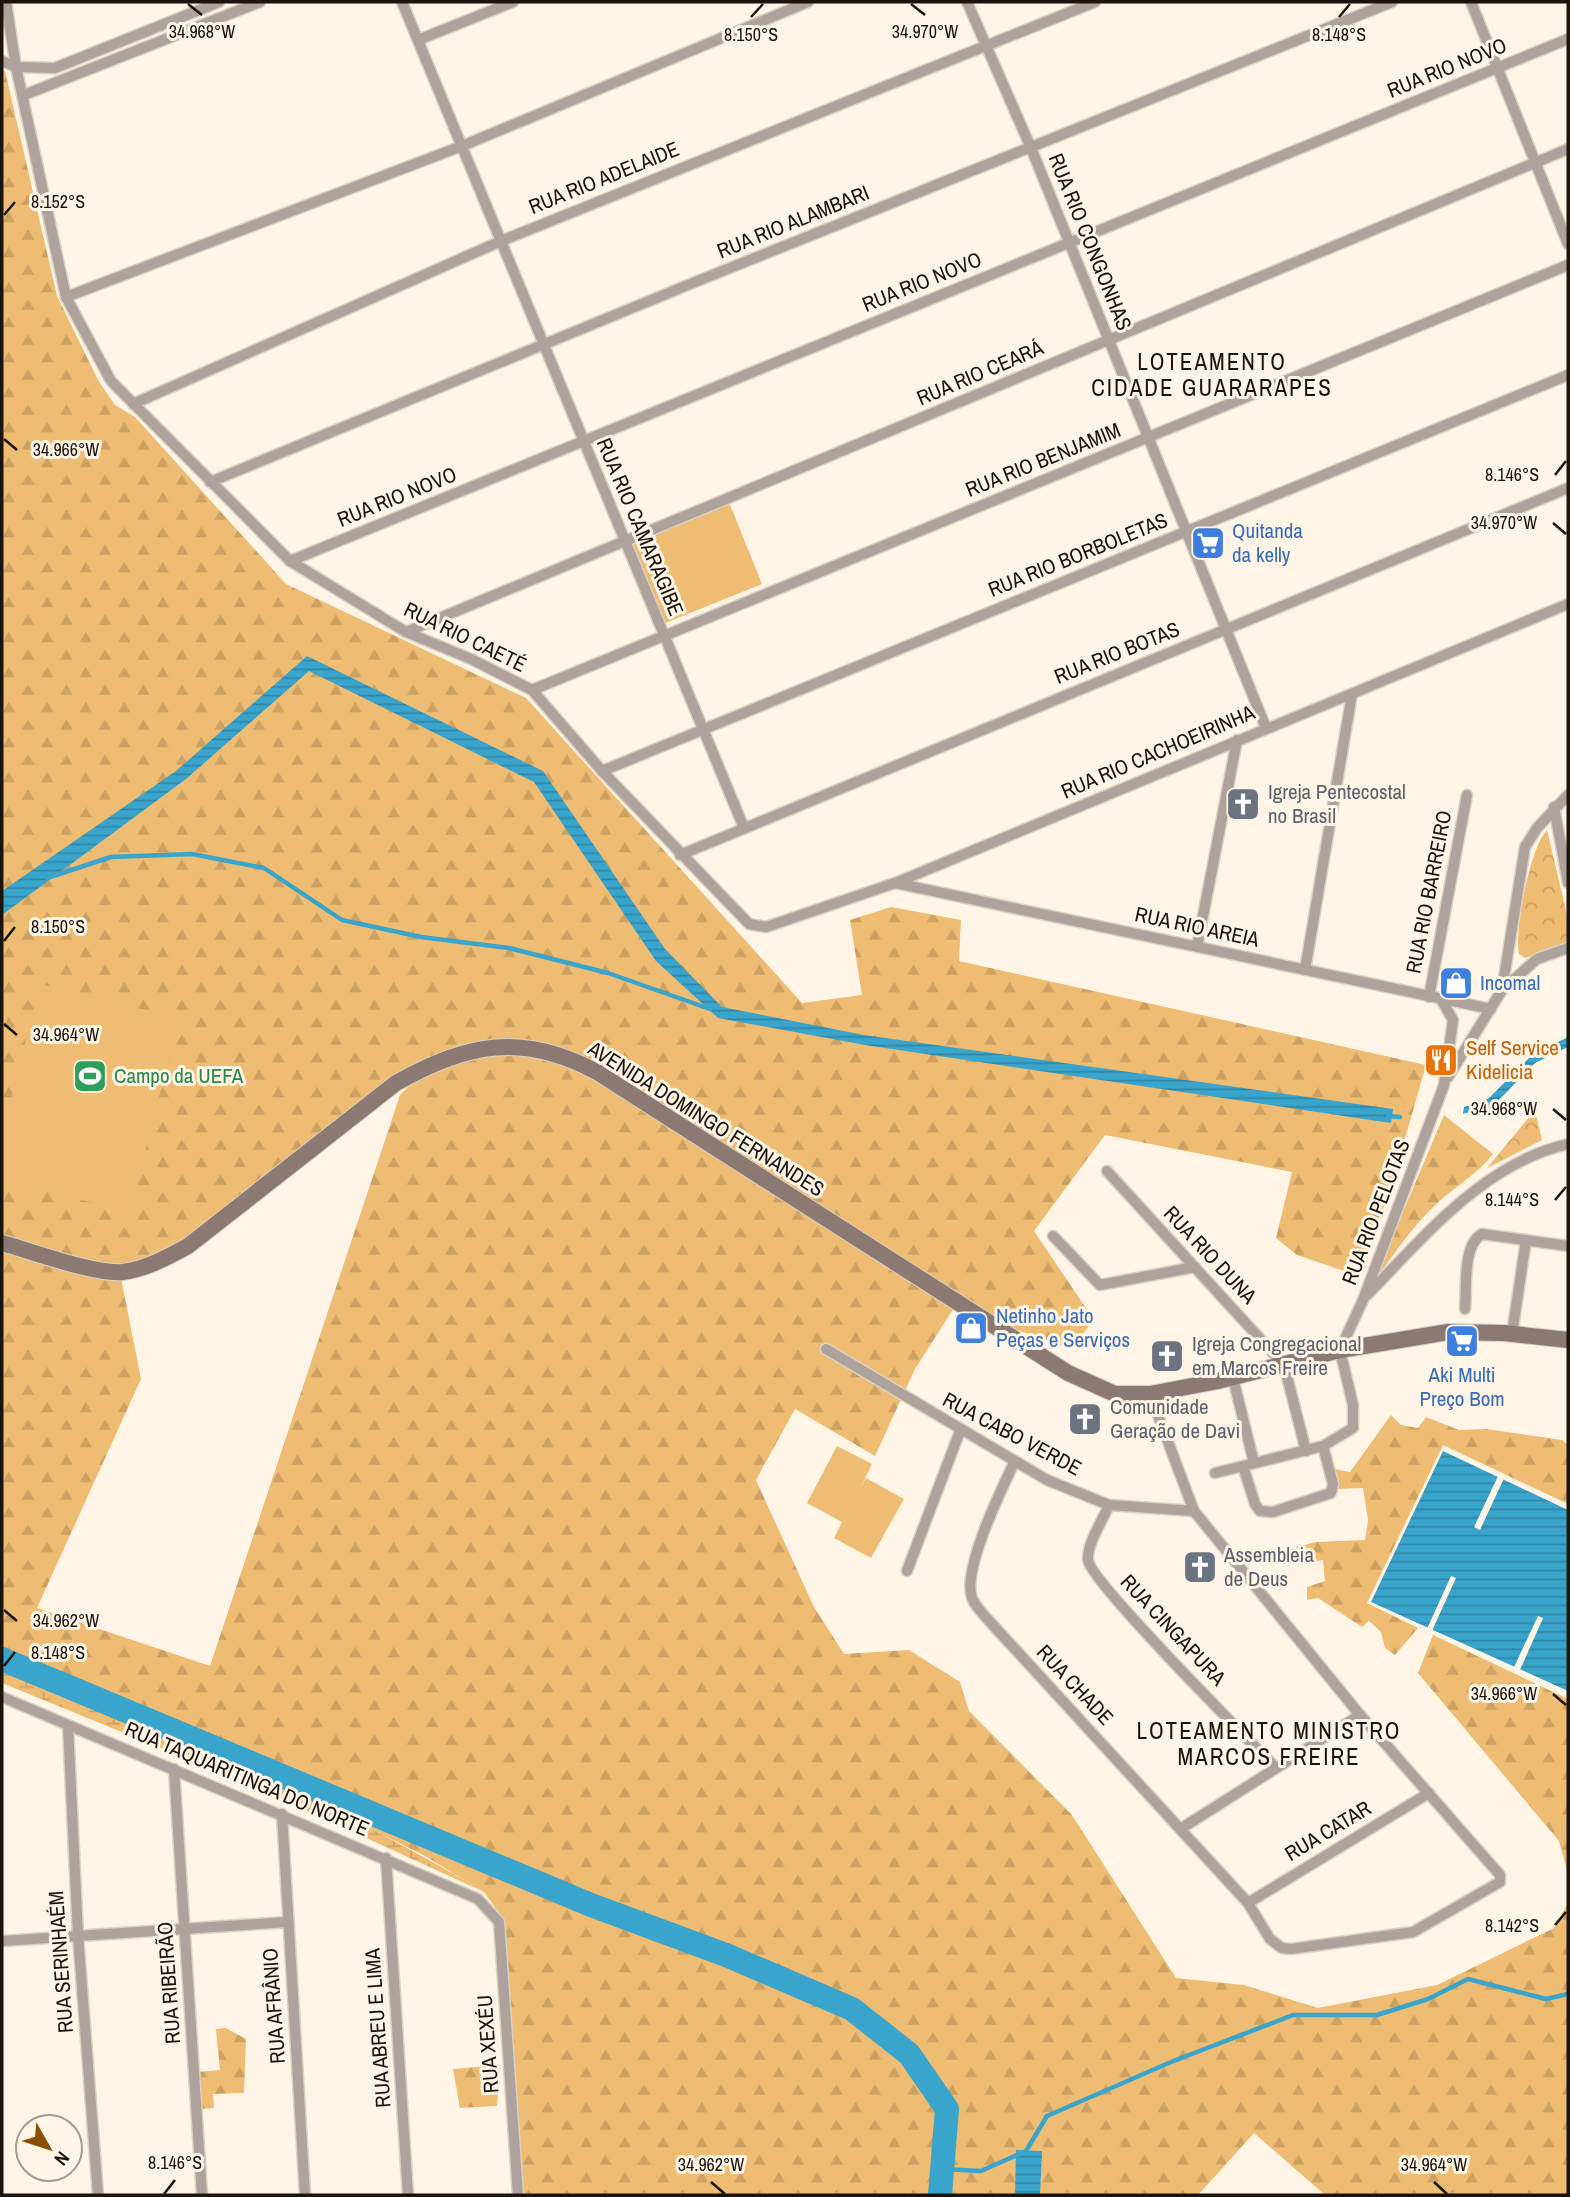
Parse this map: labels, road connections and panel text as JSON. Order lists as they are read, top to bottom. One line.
{"streets":{"main road":["AVENIDA DOMINGO FERNANDES"],"street":["RUA RIO NOVO","RUA RIO ADELAIDE","RUA RIO ALAMBARI","RUA RIO CONGONHAS","RUA RIO CEARÁ","RUA RIO BENJAMIM","RUA RIO CAMARAGIBE","RUA RIO BORBOLETAS","RUA RIO CAETÉ","RUA RIO BOTAS","RUA RIO CACHOEIRINHA","RUA RIO BARREIRO","RUA RIO AREIA","RUA RIO PELOTAS","RUA RIO DUNA","RUA CABO VERDE","RUA CINGAPURA","RUA CHADE","RUA TAQUARITINGA DO NORTE","RUA CATAR","RUA SERINHAÉM","RUA RIBEIRÃO","RUA AFRÂNIO","RUA ABREU E LIMA","RUA XEXÉU"]},"crossings":[["RUA RIO NOVO","RUA RIO CONGONHAS"],["RUA RIO NOVO","RUA RIO CAMARAGIBE"],["RUA RIO NOVO","RUA RIO CAETÉ"],["RUA RIO ADELAIDE","RUA RIO CONGONHAS"],["RUA RIO ADELAIDE","RUA RIO CAMARAGIBE"],["RUA RIO ADELAIDE","RUA RIO CAETÉ"],["RUA RIO ALAMBARI","RUA RIO CONGONHAS"],["RUA RIO ALAMBARI","RUA RIO CAMARAGIBE"],["RUA RIO ALAMBARI","RUA RIO CAETÉ"],["RUA RIO CONGONHAS","RUA RIO CEARÁ"],["RUA RIO CONGONHAS","RUA RIO BENJAMIM"],["RUA RIO CONGONHAS","RUA RIO BORBOLETAS"],["RUA RIO CONGONHAS","RUA RIO BOTAS"],["RUA RIO CONGONHAS","RUA RIO CACHOEIRINHA"],["RUA RIO CEARÁ","RUA RIO CAMARAGIBE"],["RUA RIO CEARÁ","RUA RIO CAETÉ"],["RUA RIO BENJAMIM","RUA RIO CAMARAGIBE"],["RUA RIO BENJAMIM","RUA RIO CAETÉ"],["RUA RIO CAMARAGIBE","RUA RIO BORBOLETAS"],["RUA RIO CAMARAGIBE","RUA RIO BOTAS"],["RUA RIO BORBOLETAS","RUA RIO CAETÉ"],["RUA RIO CAETÉ","RUA RIO BOTAS"],["RUA RIO CAETÉ","RUA RIO CACHOEIRINHA"],["RUA RIO CACHOEIRINHA","RUA RIO AREIA"],["RUA RIO BARREIRO","RUA RIO AREIA"],["RUA RIO BARREIRO","RUA RIO PELOTAS"],["RUA RIO AREIA","RUA RIO PELOTAS"],["AVENIDA DOMINGO FERNANDES","RUA RIO PELOTAS"],["AVENIDA DOMINGO FERNANDES","RUA RIO DUNA"],["RUA CABO VERDE","RUA CINGAPURA"],["RUA CABO VERDE","RUA CHADE"],["RUA CHADE","RUA CATAR"],["RUA TAQUARITINGA DO NORTE","RUA SERINHAÉM"],["RUA TAQUARITINGA DO NORTE","RUA RIBEIRÃO"],["RUA TAQUARITINGA DO NORTE","RUA AFRÂNIO"],["RUA TAQUARITINGA DO NORTE","RUA ABREU E LIMA"],["RUA TAQUARITINGA DO NORTE","RUA XEXÉU"]],"districts":["LOTEAMENTO CIDADE GUARARAPES","LOTEAMENTO MINISTRO MARCOS FREIRE"],"places":{"supermarket":["Quitanda da kelly","Aki Multi Preço Bom"],"church":["Igreja Pentecostal no Brasil","Igreja Congregacional em Marcos Freire","Comunidade Geração de Davi","Assembleia de Deus"],"shop":["Incomal","Netinho Jato Peças e Serviços"],"restaurant":["Self Service Kidelicia"],"sports":["Campo da UEFA"]},"north":"bottom right","coordinates":["34.968°W","34.970°W","8.150°S","8.148°S","8.152°S","34.966°W","8.146°S","34.964°W","8.144°S","34.962°W","8.142°S"]}
